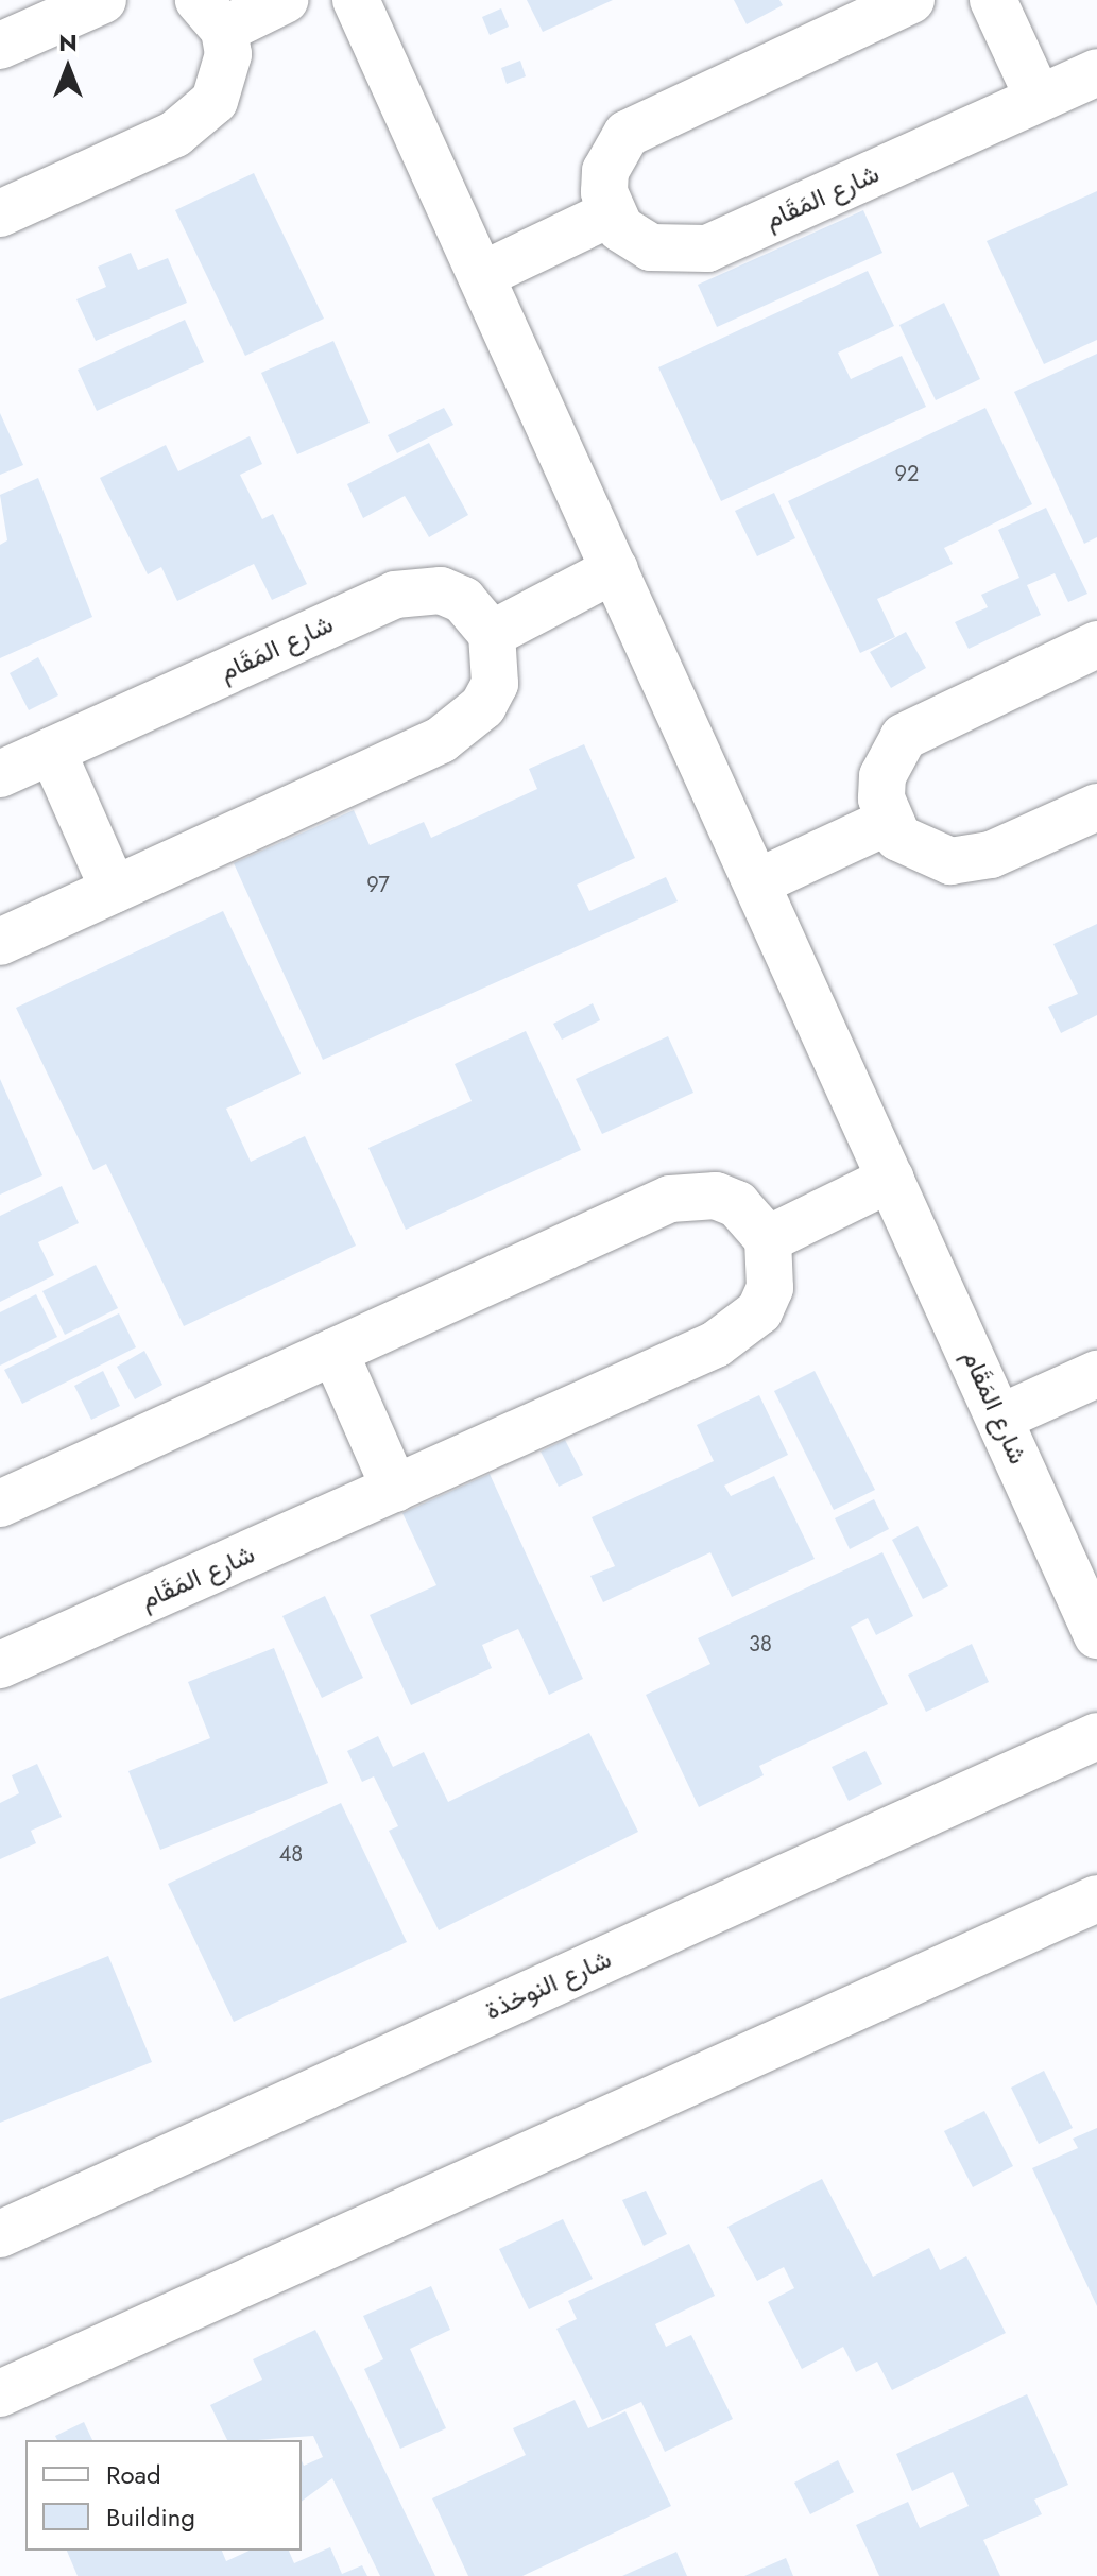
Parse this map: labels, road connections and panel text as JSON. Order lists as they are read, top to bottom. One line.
{"streets":{"street":["شارع المَقَام","شارع النوخذة"]},"house_numbers":["92","97","38","48"],"legend":["Road","Building"],"north":"top"}
